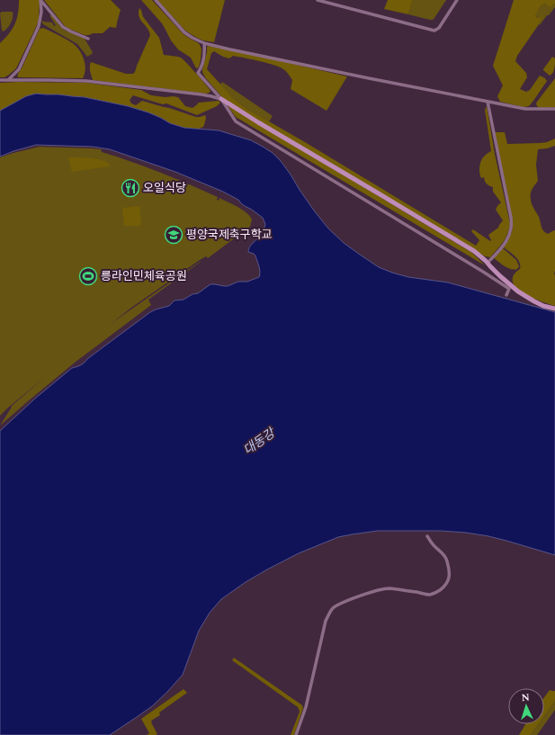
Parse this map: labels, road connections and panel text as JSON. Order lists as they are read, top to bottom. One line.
{"water":["대동강"],"places":{"restaurant":["오일식당"],"school or university":["평양국제축구학교"],"sports":["릉라인민체육공원"]},"north":"top"}
